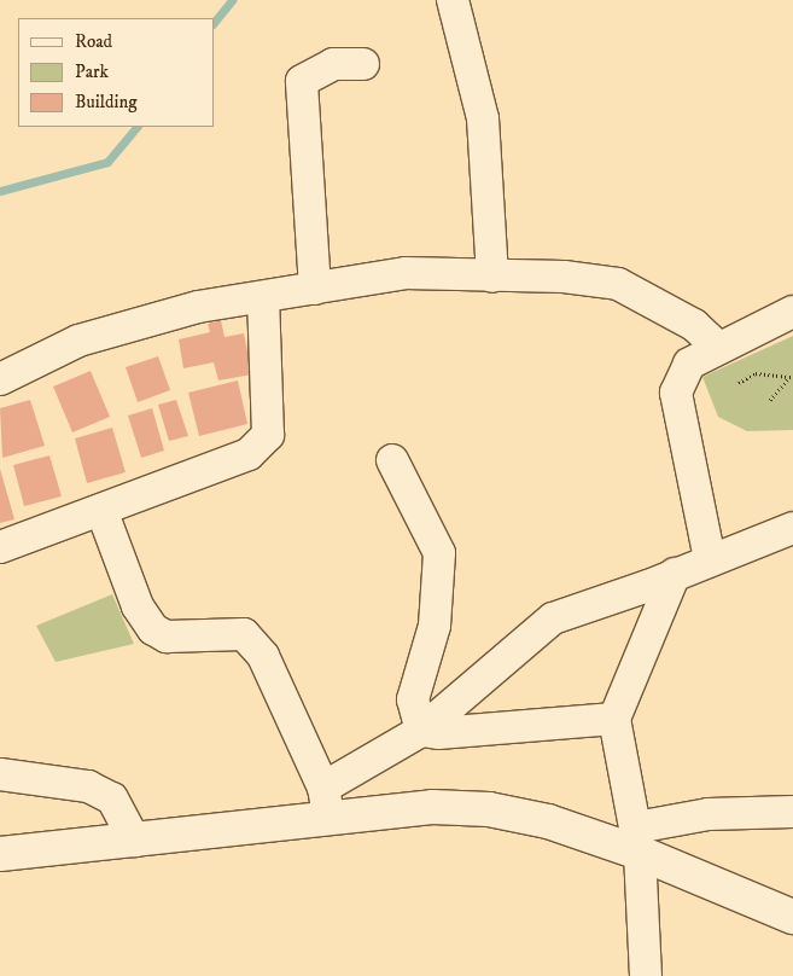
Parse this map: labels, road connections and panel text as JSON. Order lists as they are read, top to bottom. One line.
{"legend":["Road","Park","Building"]}
